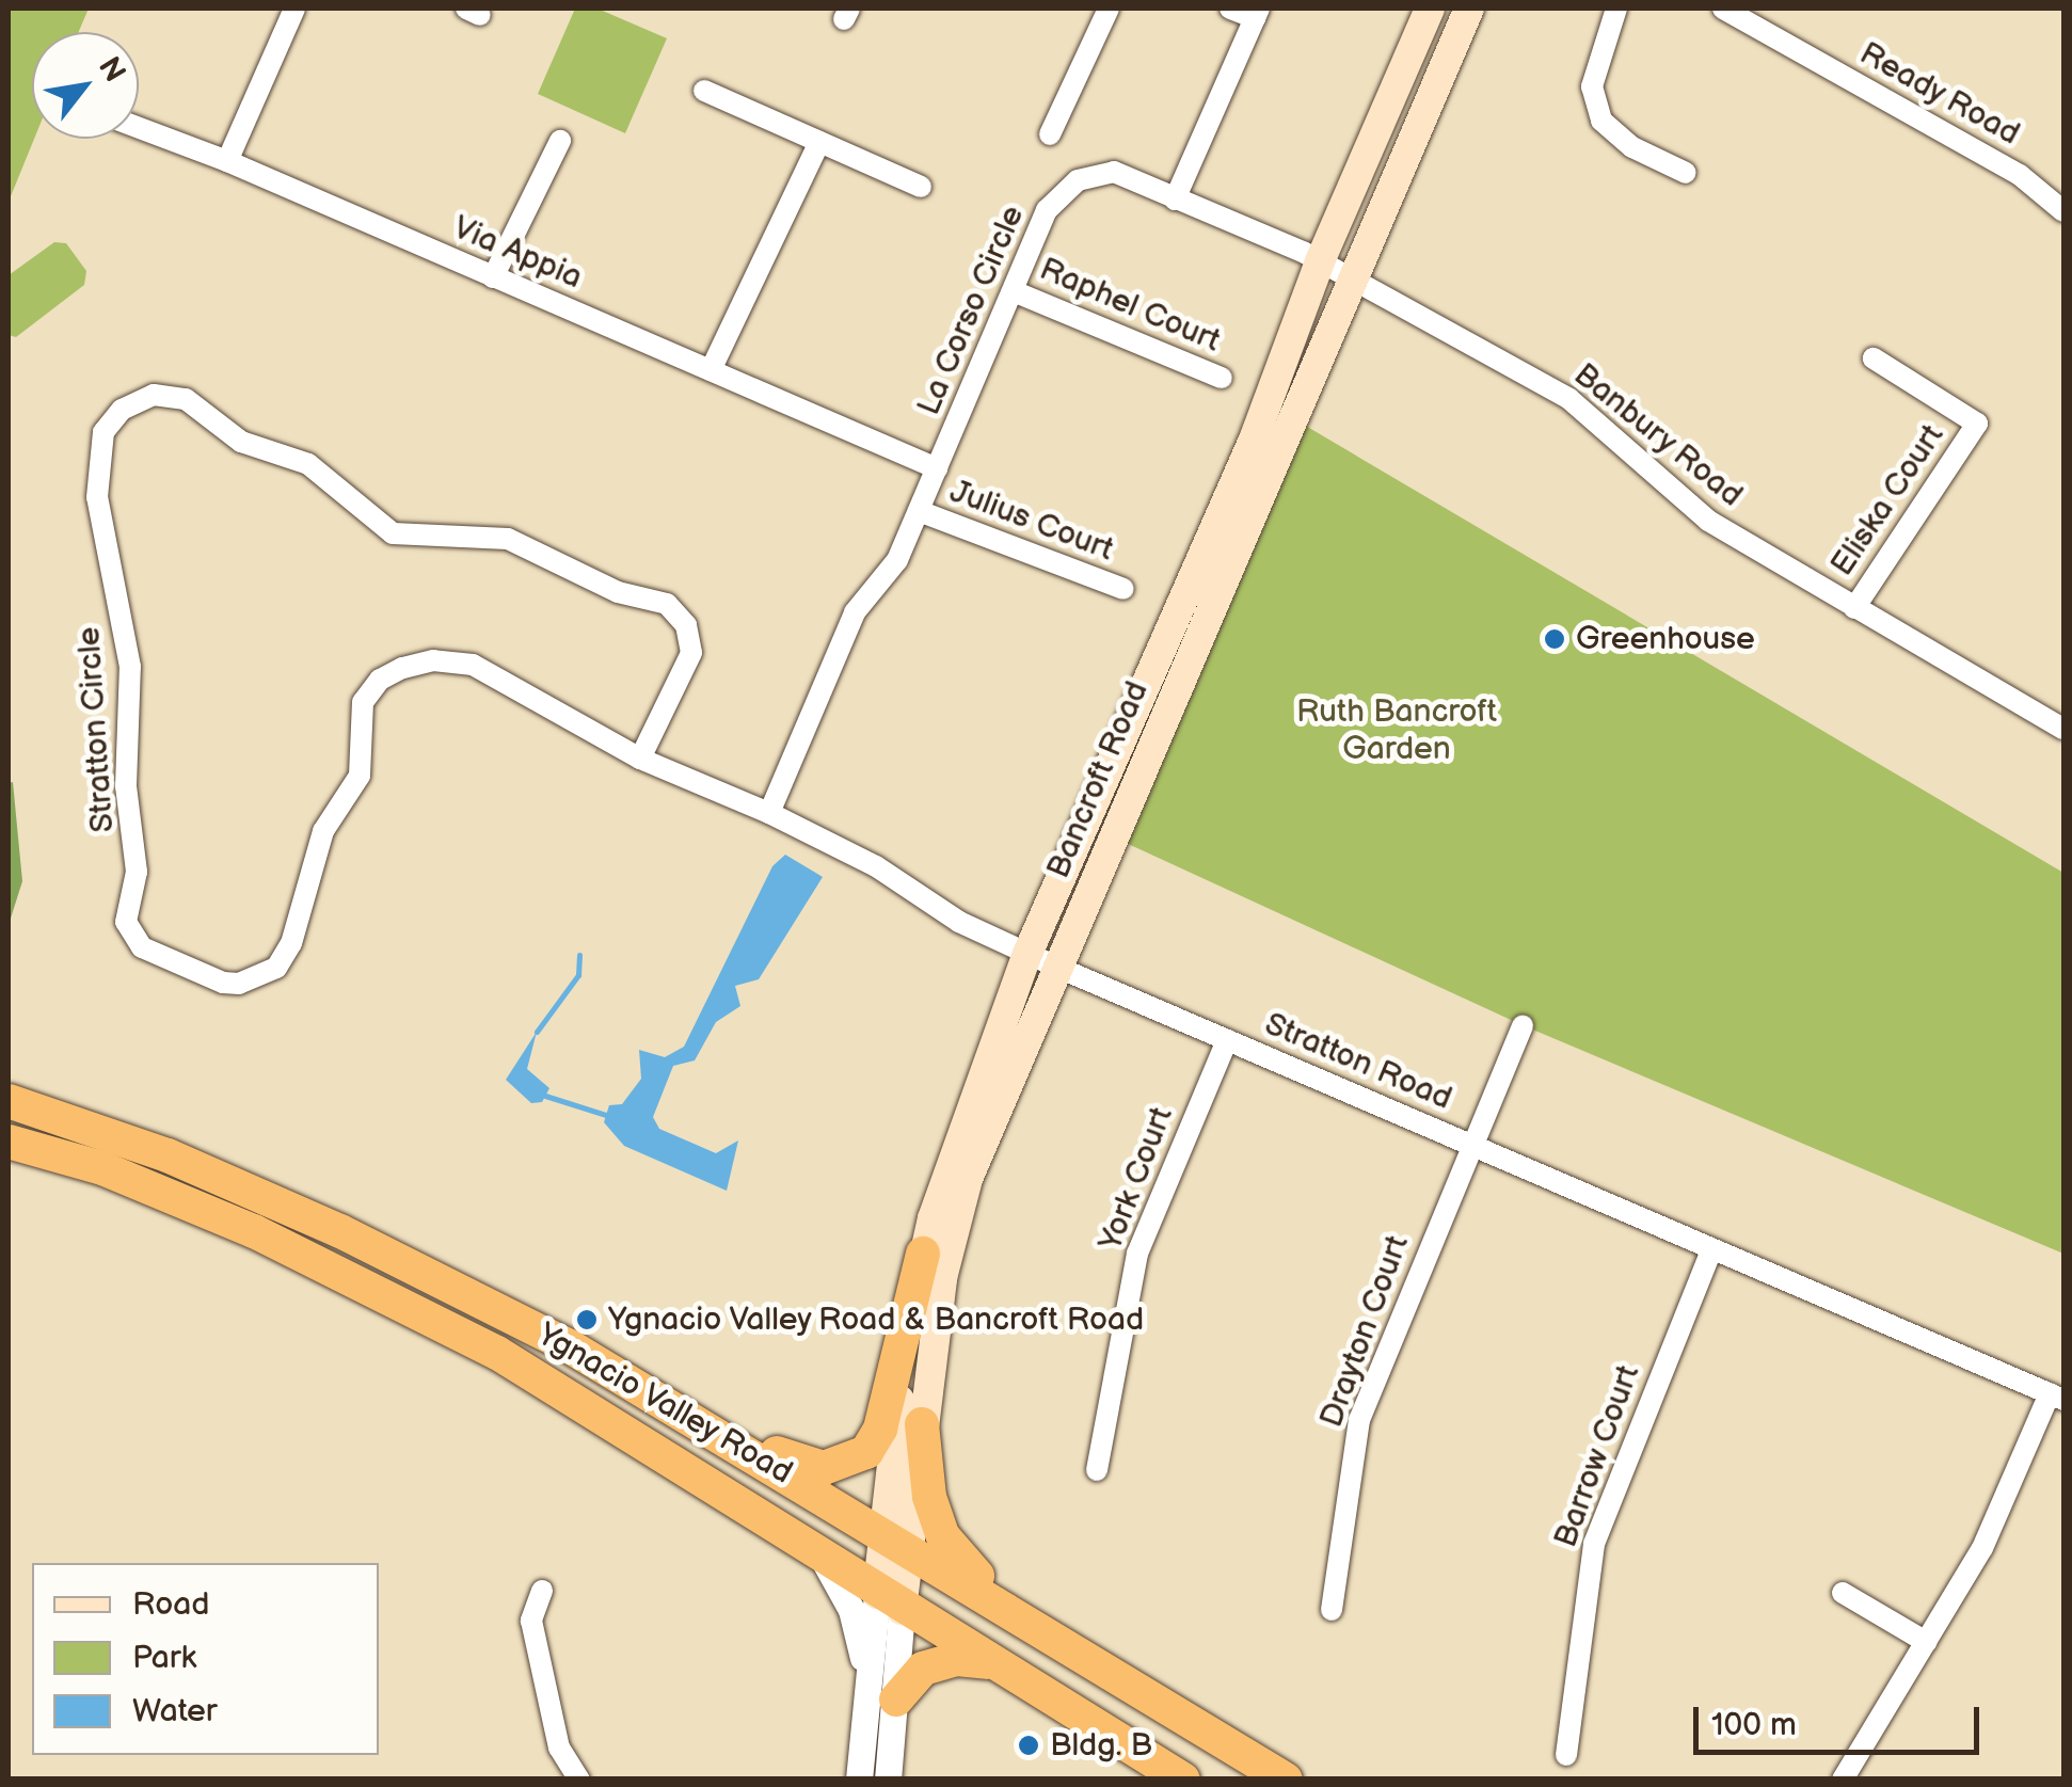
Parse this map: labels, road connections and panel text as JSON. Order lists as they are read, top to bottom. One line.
{"streets":{"highway":["Ygnacio Valley Road"],"main road":["Bancroft Road"],"street":["Ready Road","Via Appia","Raphel Court","La Corso Circle","Banbury Road","Eliska Court","Julius Court","Stratton Circle","Stratton Road","York Court","Drayton Court","Barrow Court"]},"crossings":[["Via Appia","La Corso Circle"],["Raphel Court","La Corso Circle"],["La Corso Circle","Banbury Road"],["La Corso Circle","Julius Court"],["La Corso Circle","Bancroft Road"],["La Corso Circle","Stratton Road"],["Banbury Road","Eliska Court"],["Banbury Road","Bancroft Road"],["Stratton Circle","Stratton Road"],["Bancroft Road","Stratton Road"],["Bancroft Road","Ygnacio Valley Road"],["Stratton Road","York Court"],["Stratton Road","Drayton Court"],["Stratton Road","Barrow Court"]],"parks":["Ruth Bancroft Garden"],"places":["Greenhouse","Ygnacio Valley Road & Bancroft Road","Bldg. B"],"legend":["Road","Park","Water"],"scale_bar":"100 m","north":"top right"}
